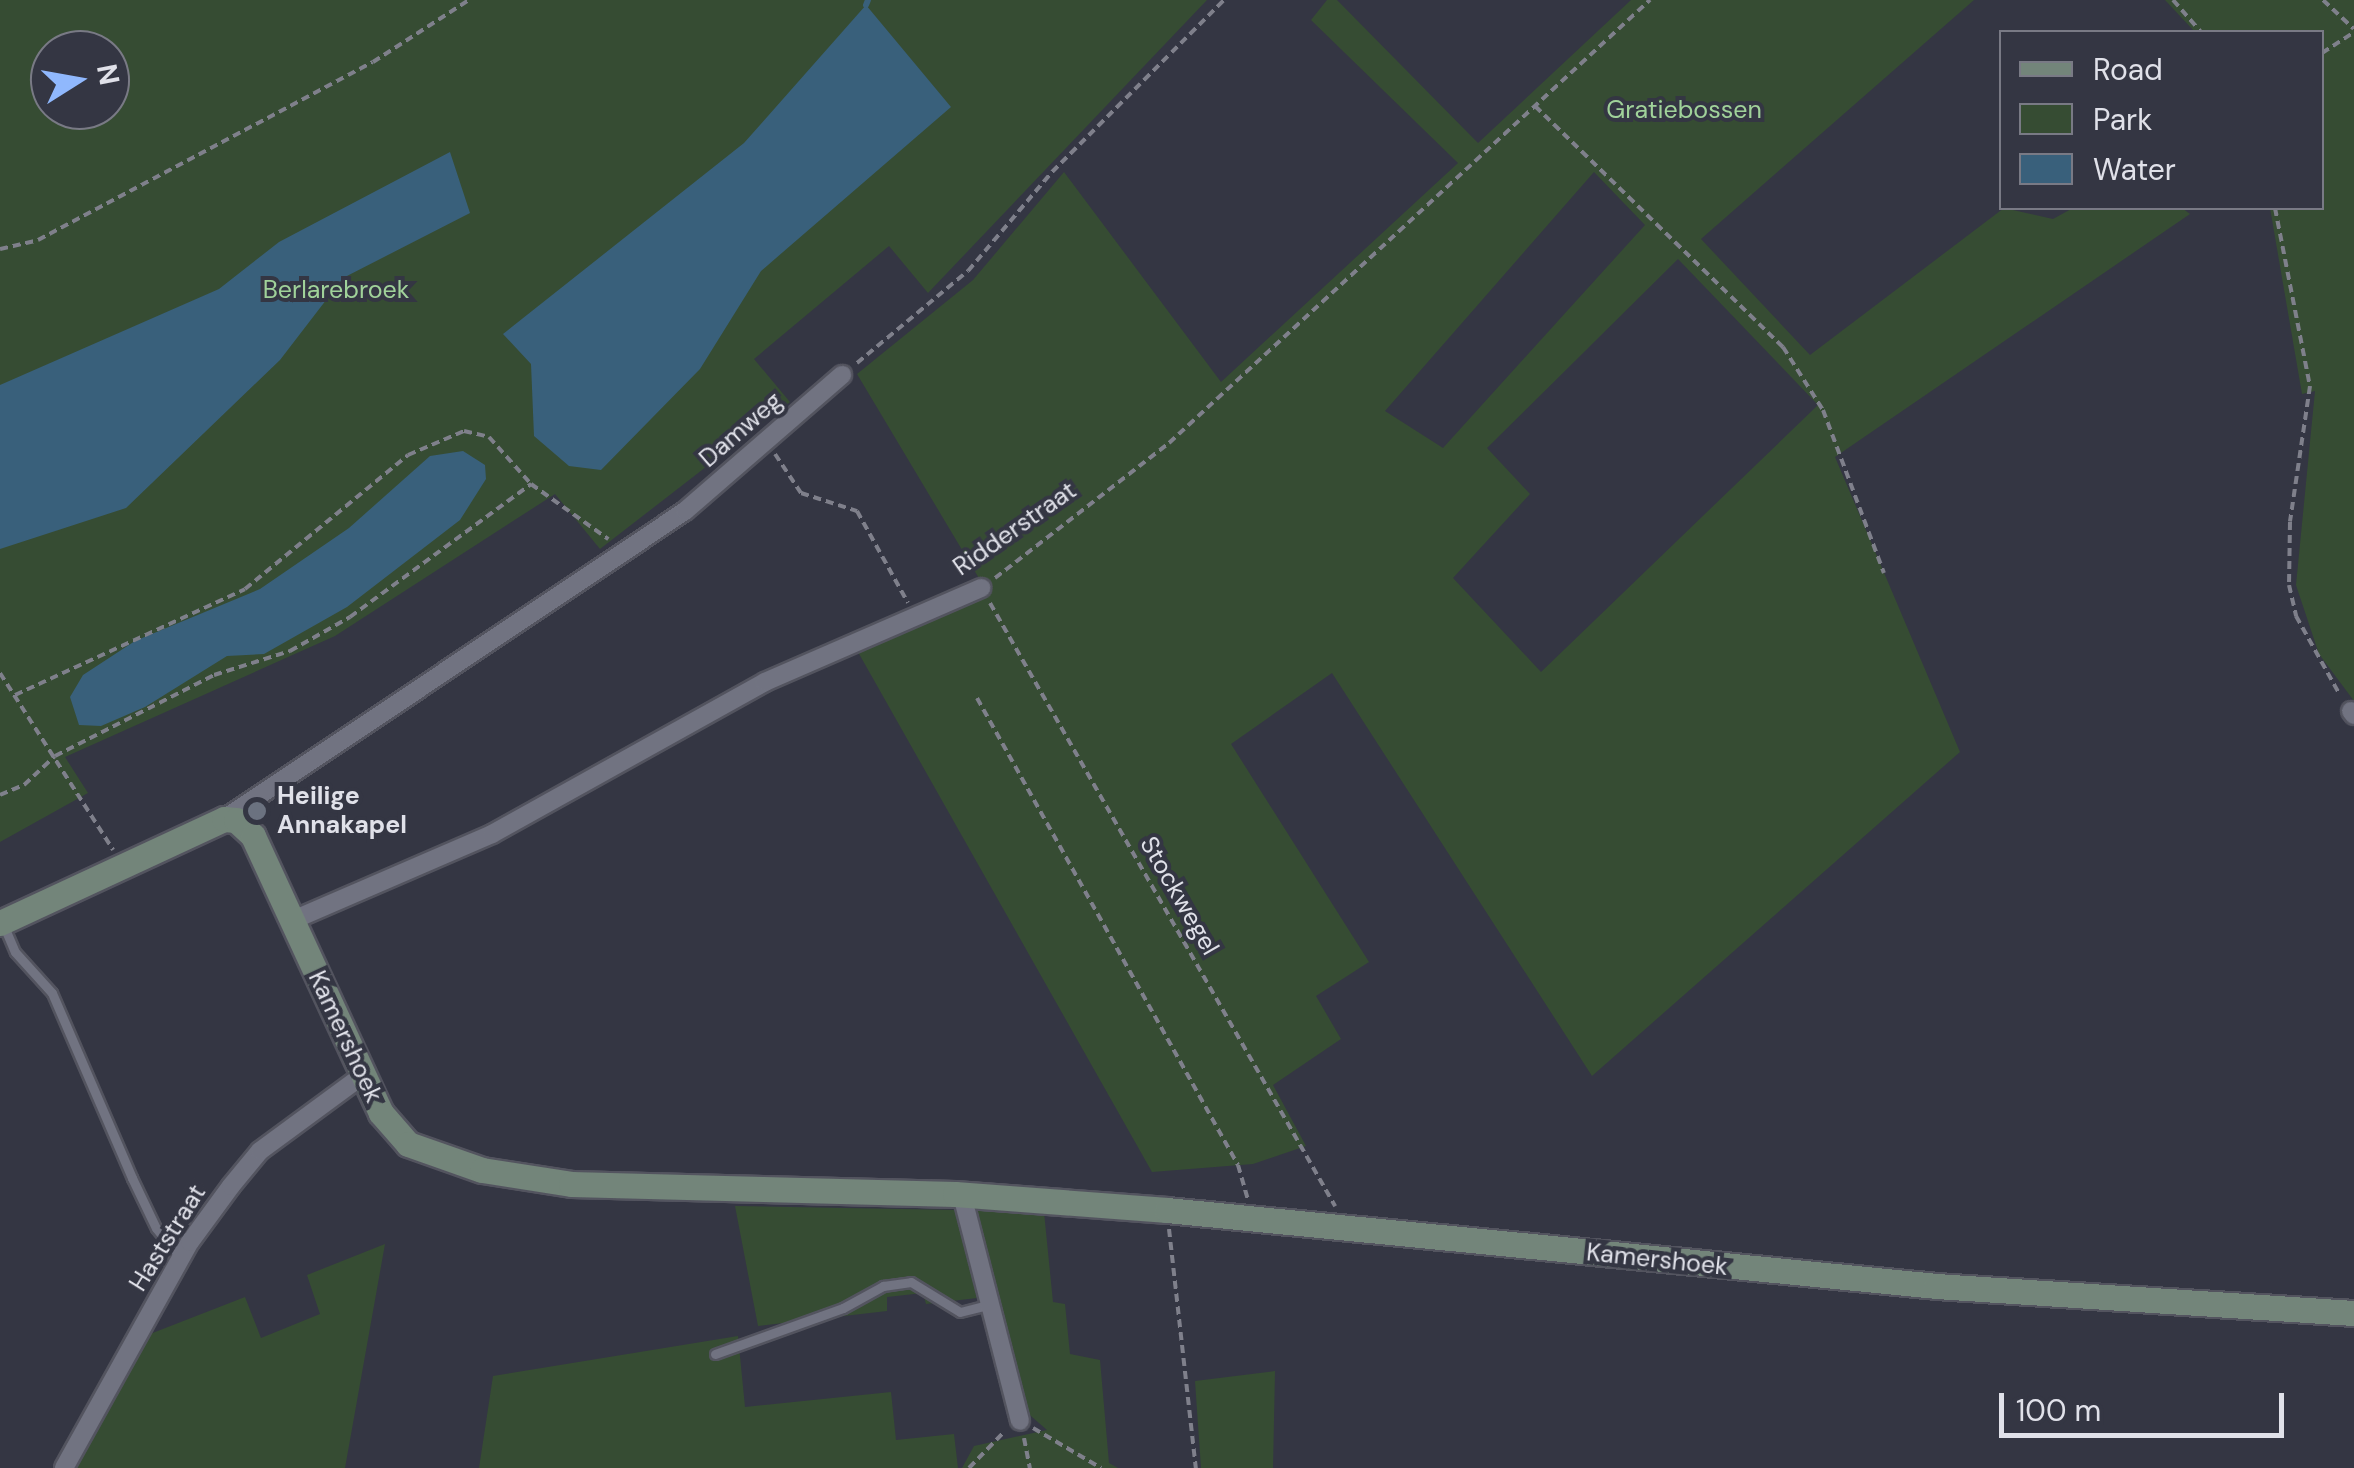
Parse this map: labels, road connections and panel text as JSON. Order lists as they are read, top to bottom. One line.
{"streets":{"street":["Damweg","Ridderstraat","Kamershoek","Haststraat"],"path":["Stockwegel"]},"crossings":[["Damweg","Kamershoek"],["Ridderstraat","Stockwegel"],["Ridderstraat","Kamershoek"],["Stockwegel","Kamershoek"],["Kamershoek","Haststraat"]],"parks":["Gratiebossen","Berlarebroek"],"places":["Heilige Annakapel"],"legend":["Road","Park","Water"],"scale_bar":"100 m","north":"right"}
